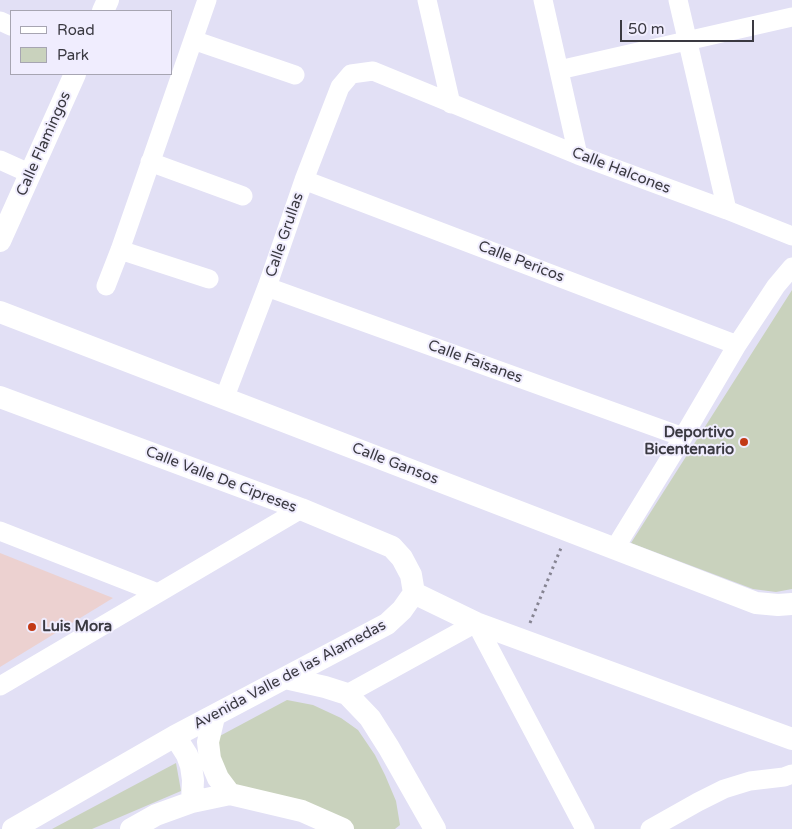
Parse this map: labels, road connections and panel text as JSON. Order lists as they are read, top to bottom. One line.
{"streets":{"street":["Calle Flamingos","Calle Halcones","Calle Grullas","Calle Pericos","Calle Faisanes","Calle Gansos","Calle Valle De Cipreses","Avenida Valle de las Alamedas"]},"crossings":[["Calle Halcones","Calle Grullas"],["Calle Grullas","Calle Pericos"],["Calle Grullas","Calle Faisanes"],["Calle Grullas","Calle Gansos"],["Calle Valle De Cipreses","Avenida Valle de las Alamedas"]],"places":["Deportivo Bicentenario","Luis Mora"],"legend":["Road","Park"],"scale_bar":"50 m"}
